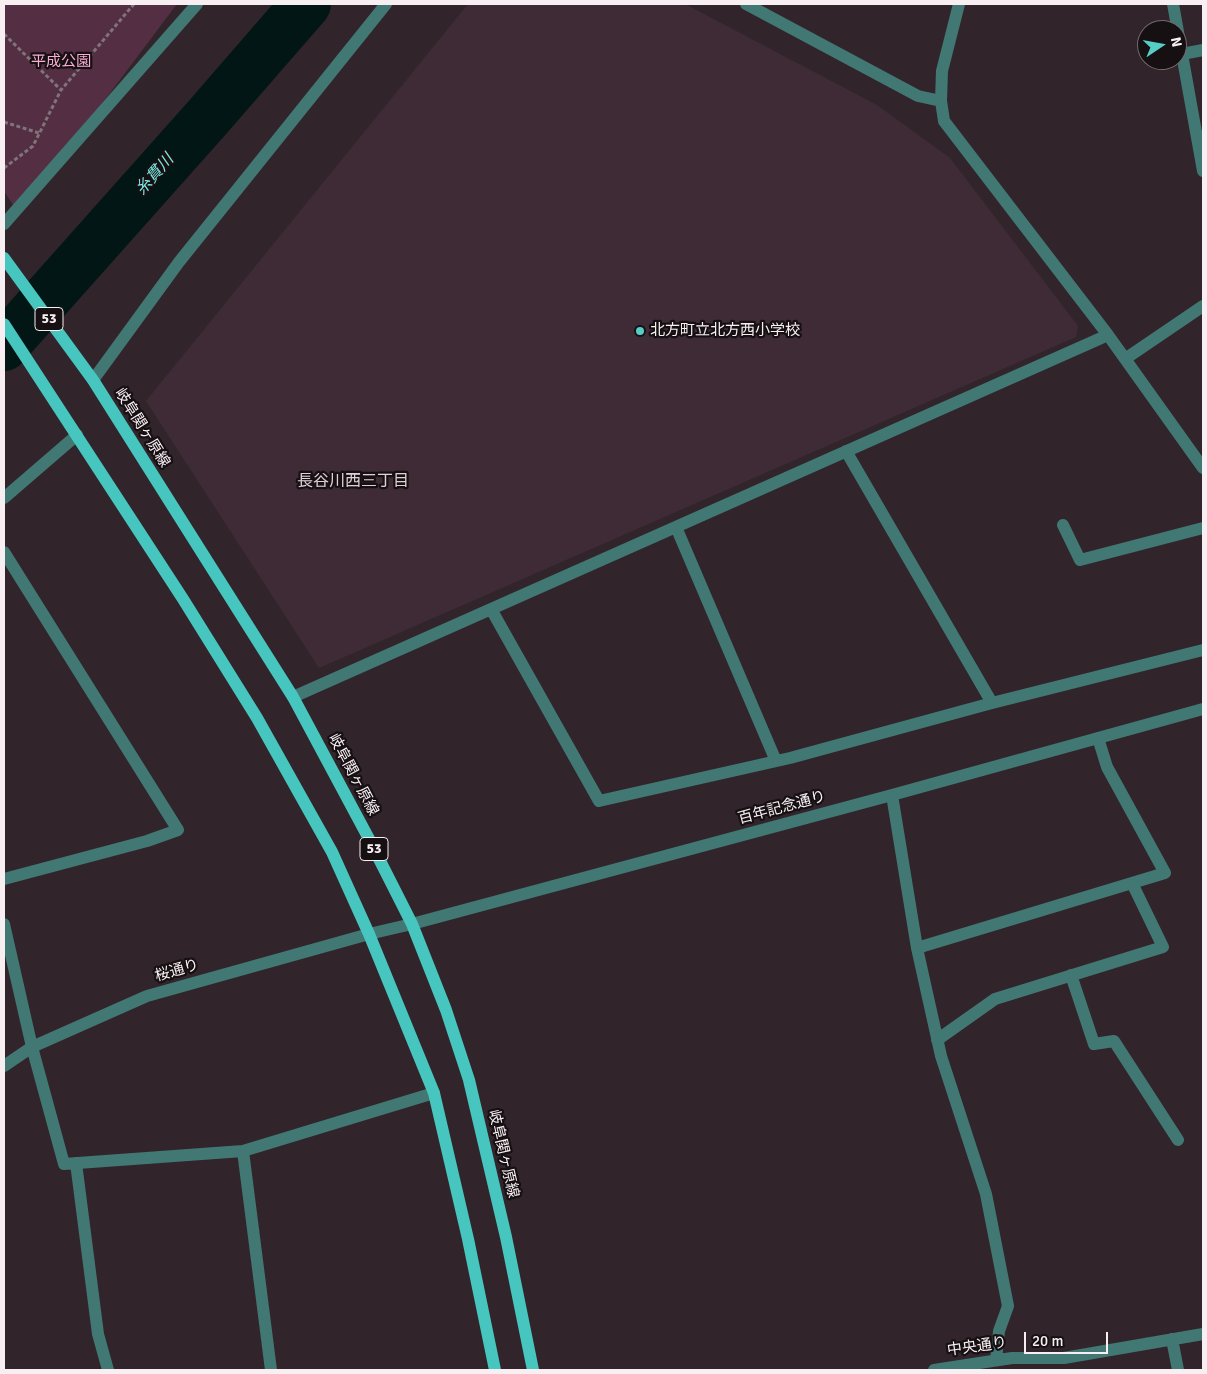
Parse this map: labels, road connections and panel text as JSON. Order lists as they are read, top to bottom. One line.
{"streets":{"main road":["53","岐阜関ヶ原線"],"street":["百年記念通り","桜通り","中央通り"]},"crossings":[["岐阜関ヶ原線","百年記念通り"],["百年記念通り","桜通り"]],"districts":["長谷川西三丁目"],"water":["糸貫川"],"parks":["平成公園"],"places":["北方町立北方西小学校"],"scale_bar":"20 m","north":"right"}
